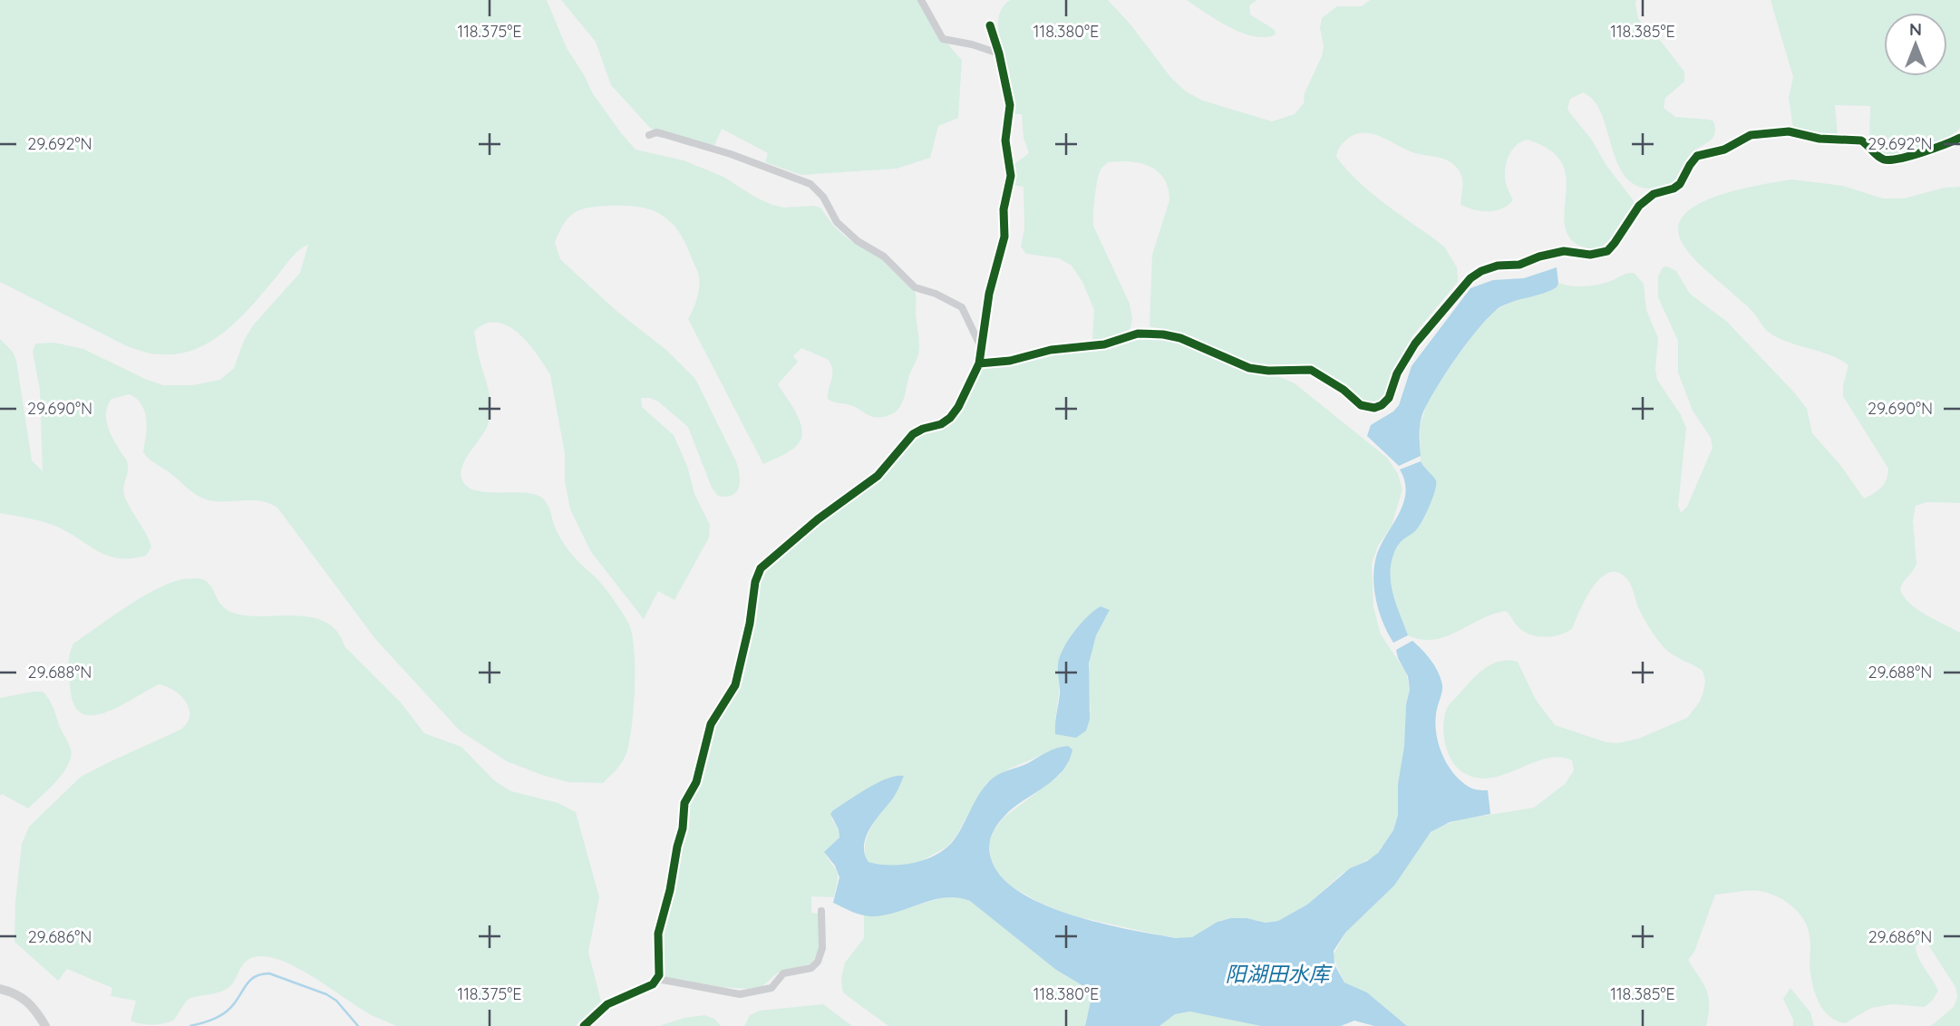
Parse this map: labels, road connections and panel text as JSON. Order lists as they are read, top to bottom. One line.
{"water":["阳湖田水库"],"north":"top","coordinates":["118.375°E","118.380°E","118.385°E","29.692°N","29.690°N","29.688°N","29.686°N"]}
